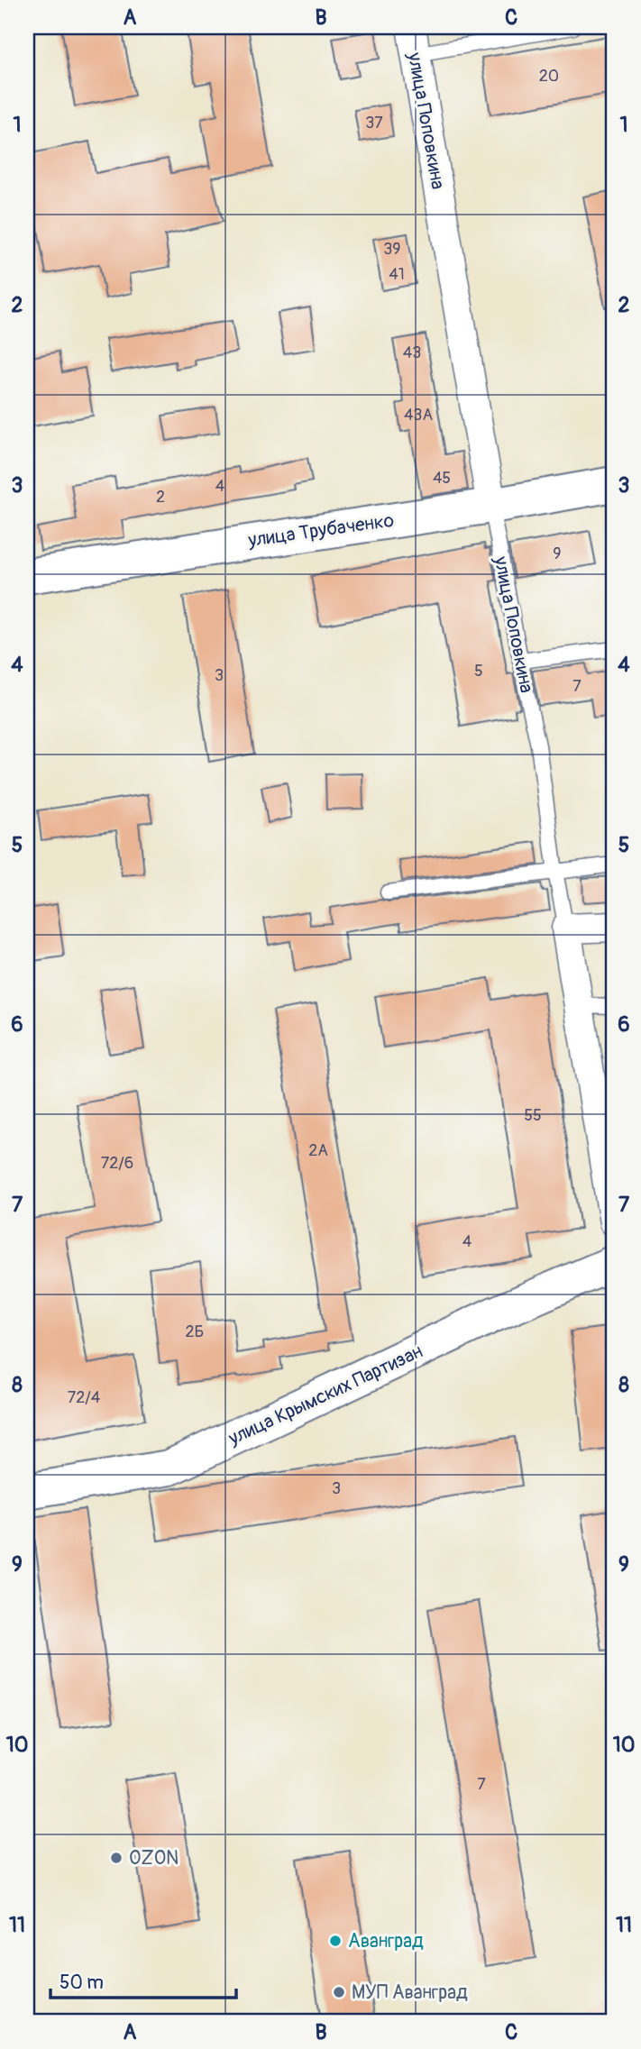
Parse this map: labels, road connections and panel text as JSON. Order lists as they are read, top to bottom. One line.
{"streets":{"main road":["улица Трубаченко","улица Крымских Партизан"],"street":["улица Поповкина"]},"crossings":[["улица Поповкина","улица Трубаченко"]],"places":["OZON","Аванград","МУП Аванград"],"house_numbers":["20","37","39","41","43","43А","45","4","2","9","5","3","7","55","2А","72/6","4","2Б","72/4","3","7"],"scale_bar":"50 m","grid":{"columns":["A","B","C"],"rows":["1","2","3","4","5","6","7","8","9","10","11"]}}
